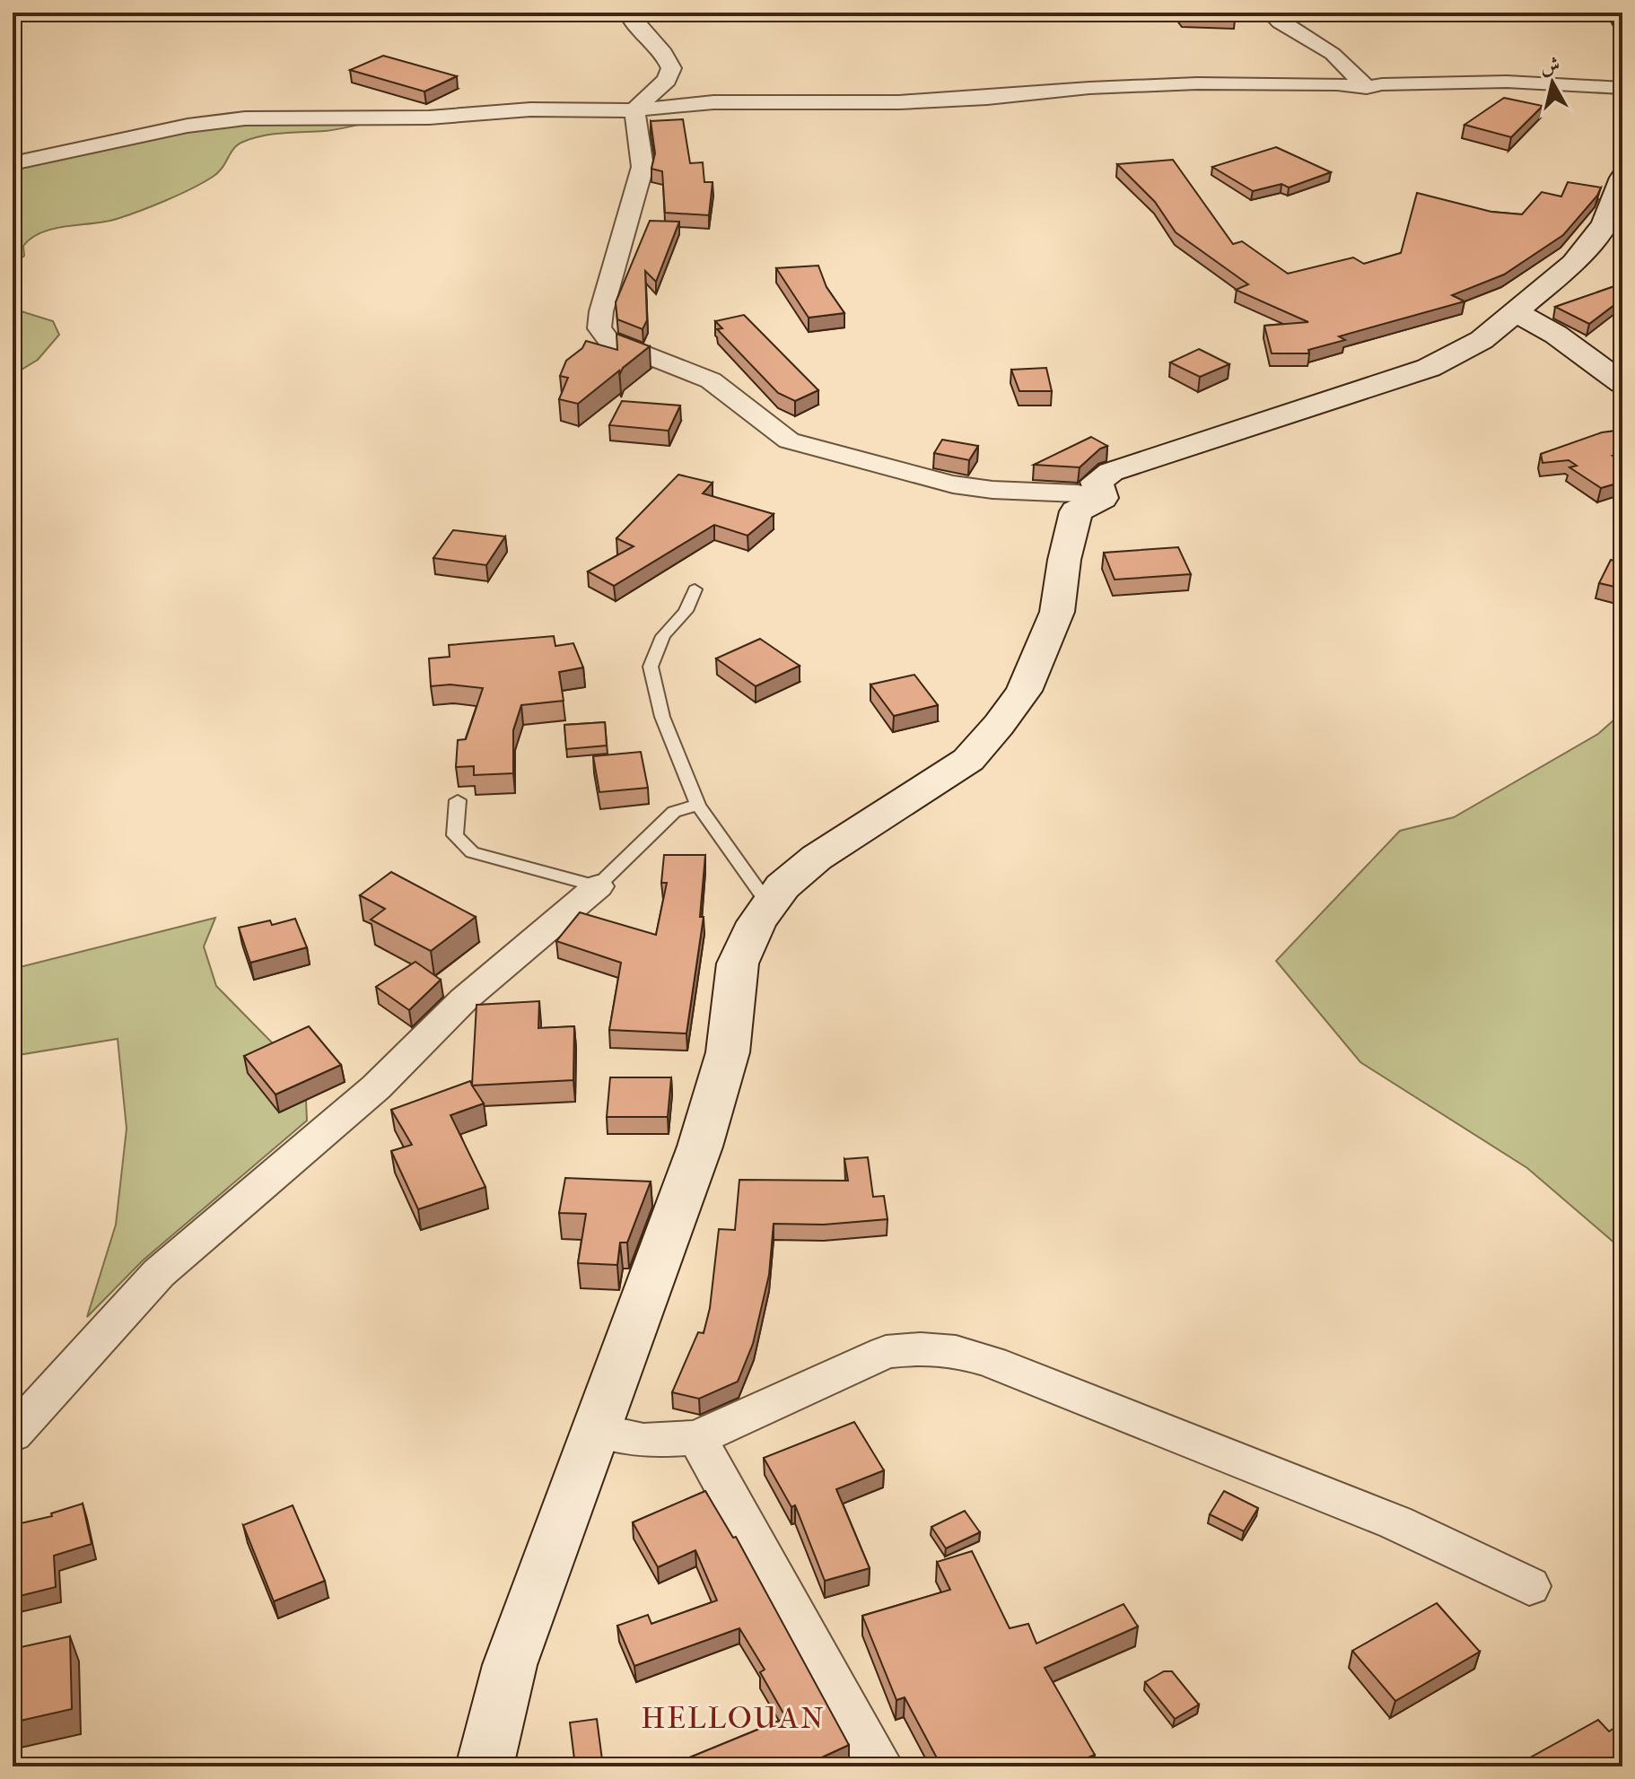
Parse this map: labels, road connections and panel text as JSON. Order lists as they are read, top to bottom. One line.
{"districts":["HELLOUAN"],"north":"top"}
